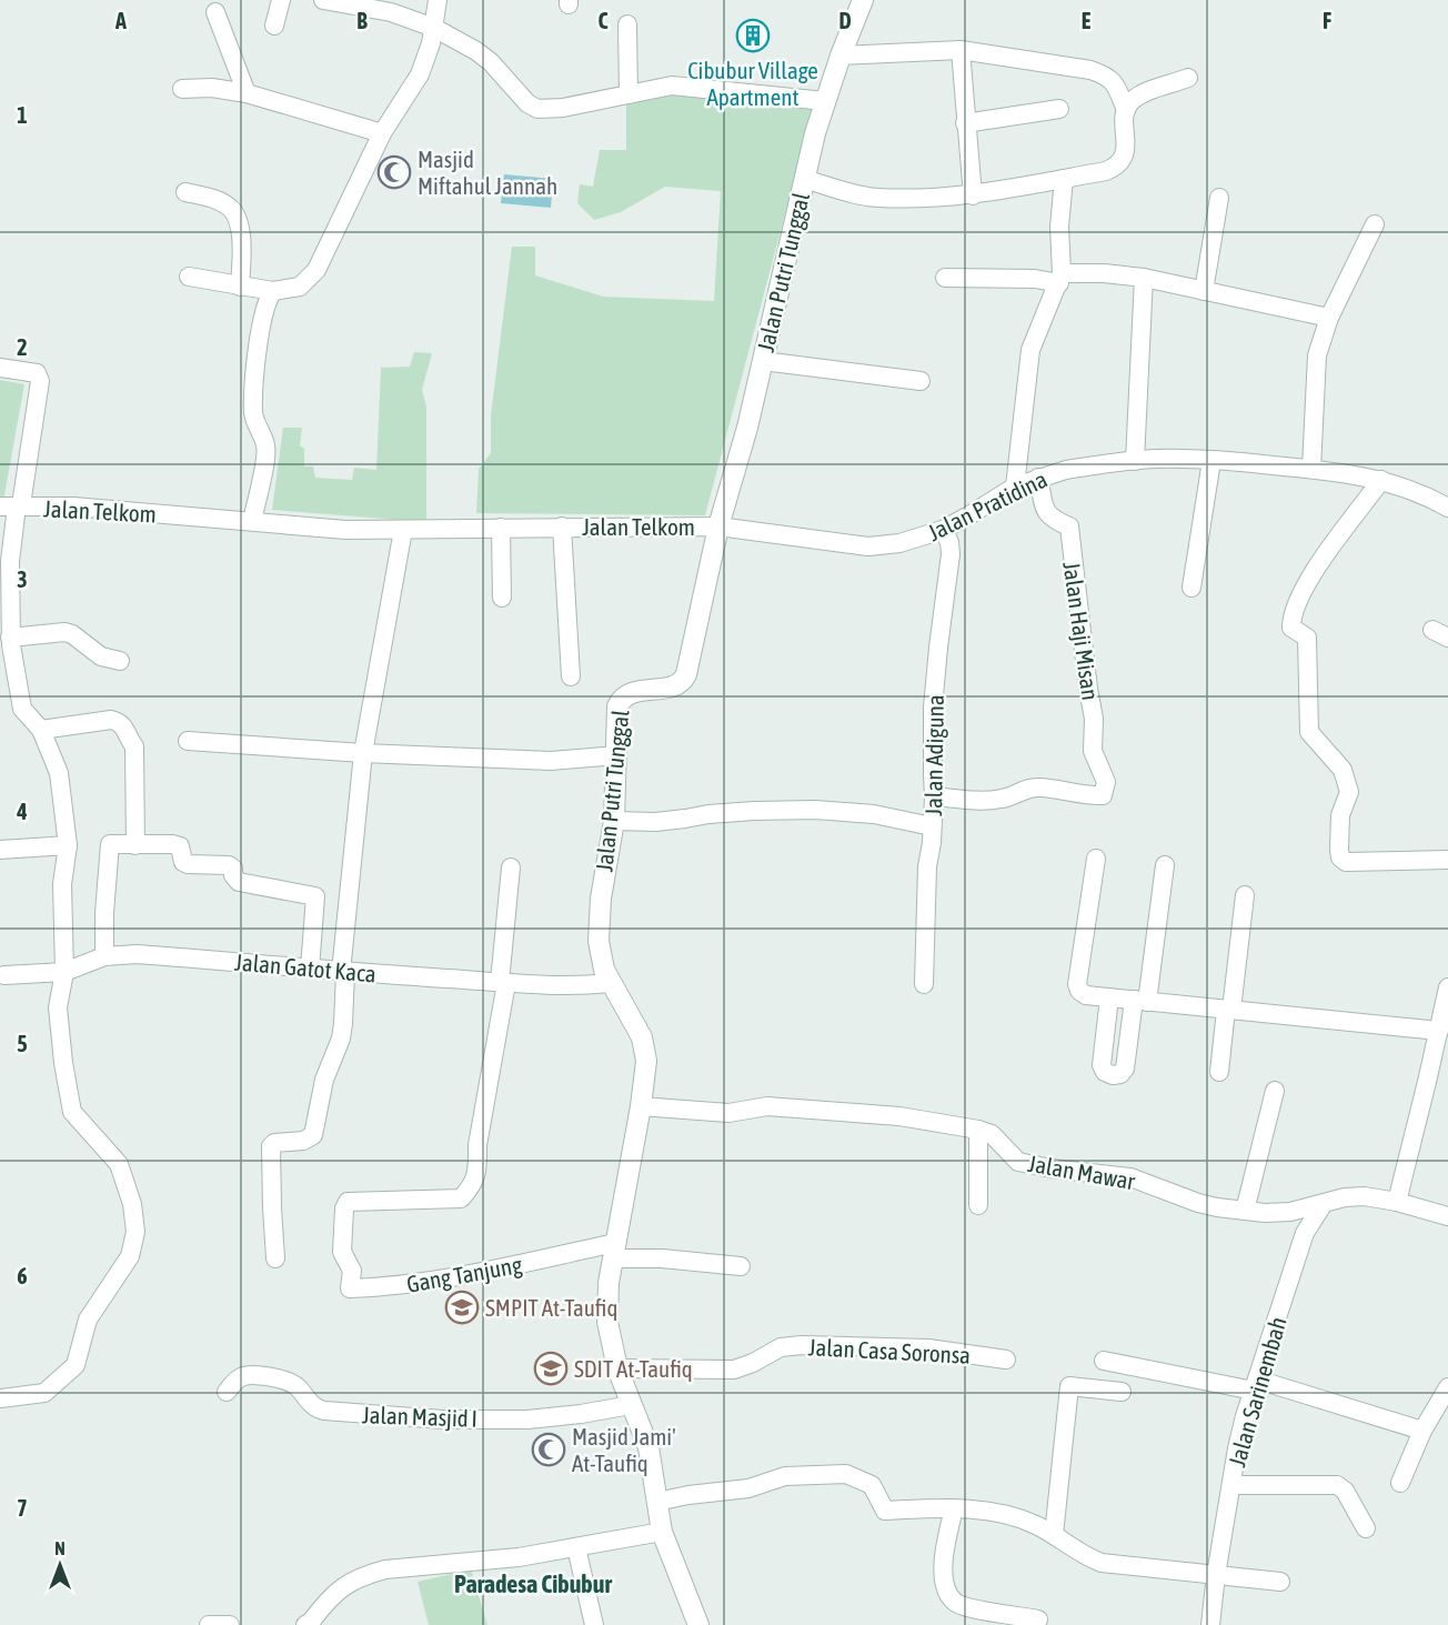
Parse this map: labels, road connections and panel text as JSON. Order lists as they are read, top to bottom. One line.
{"streets":{"street":["Jalan Putri Tunggal","Jalan Pratidina","Jalan Telkom","Jalan Haji Misan","Jalan Adiguna","Jalan Gatot Kaca","Jalan Mawar","Gang Tanjung","Jalan Casa Soronsa","Jalan Sarinembah","Jalan Masjid I"]},"crossings":[["Jalan Putri Tunggal","Jalan Pratidina"],["Jalan Putri Tunggal","Jalan Telkom"],["Jalan Putri Tunggal","Jalan Gatot Kaca"],["Jalan Putri Tunggal","Jalan Mawar"],["Jalan Putri Tunggal","Gang Tanjung"],["Jalan Putri Tunggal","Jalan Casa Soronsa"],["Jalan Putri Tunggal","Jalan Masjid I"],["Jalan Pratidina","Jalan Telkom"],["Jalan Pratidina","Jalan Haji Misan"],["Jalan Pratidina","Jalan Adiguna"],["Jalan Telkom","Jalan Gatot Kaca"],["Jalan Haji Misan","Jalan Adiguna"],["Jalan Gatot Kaca","Gang Tanjung"],["Jalan Mawar","Jalan Sarinembah"]],"districts":["Paradesa Cibubur"],"places":{"building":["Cibubur Village Apartment"],"mosque":["Masjid Miftahul Jannah","Masjid Jami' At-Taufiq"],"school or university":["SMPIT At-Taufiq","SDIT At-Taufiq"]},"north":"top","grid":{"columns":["A","B","C","D","E","F"],"rows":["1","2","3","4","5","6","7"]}}
